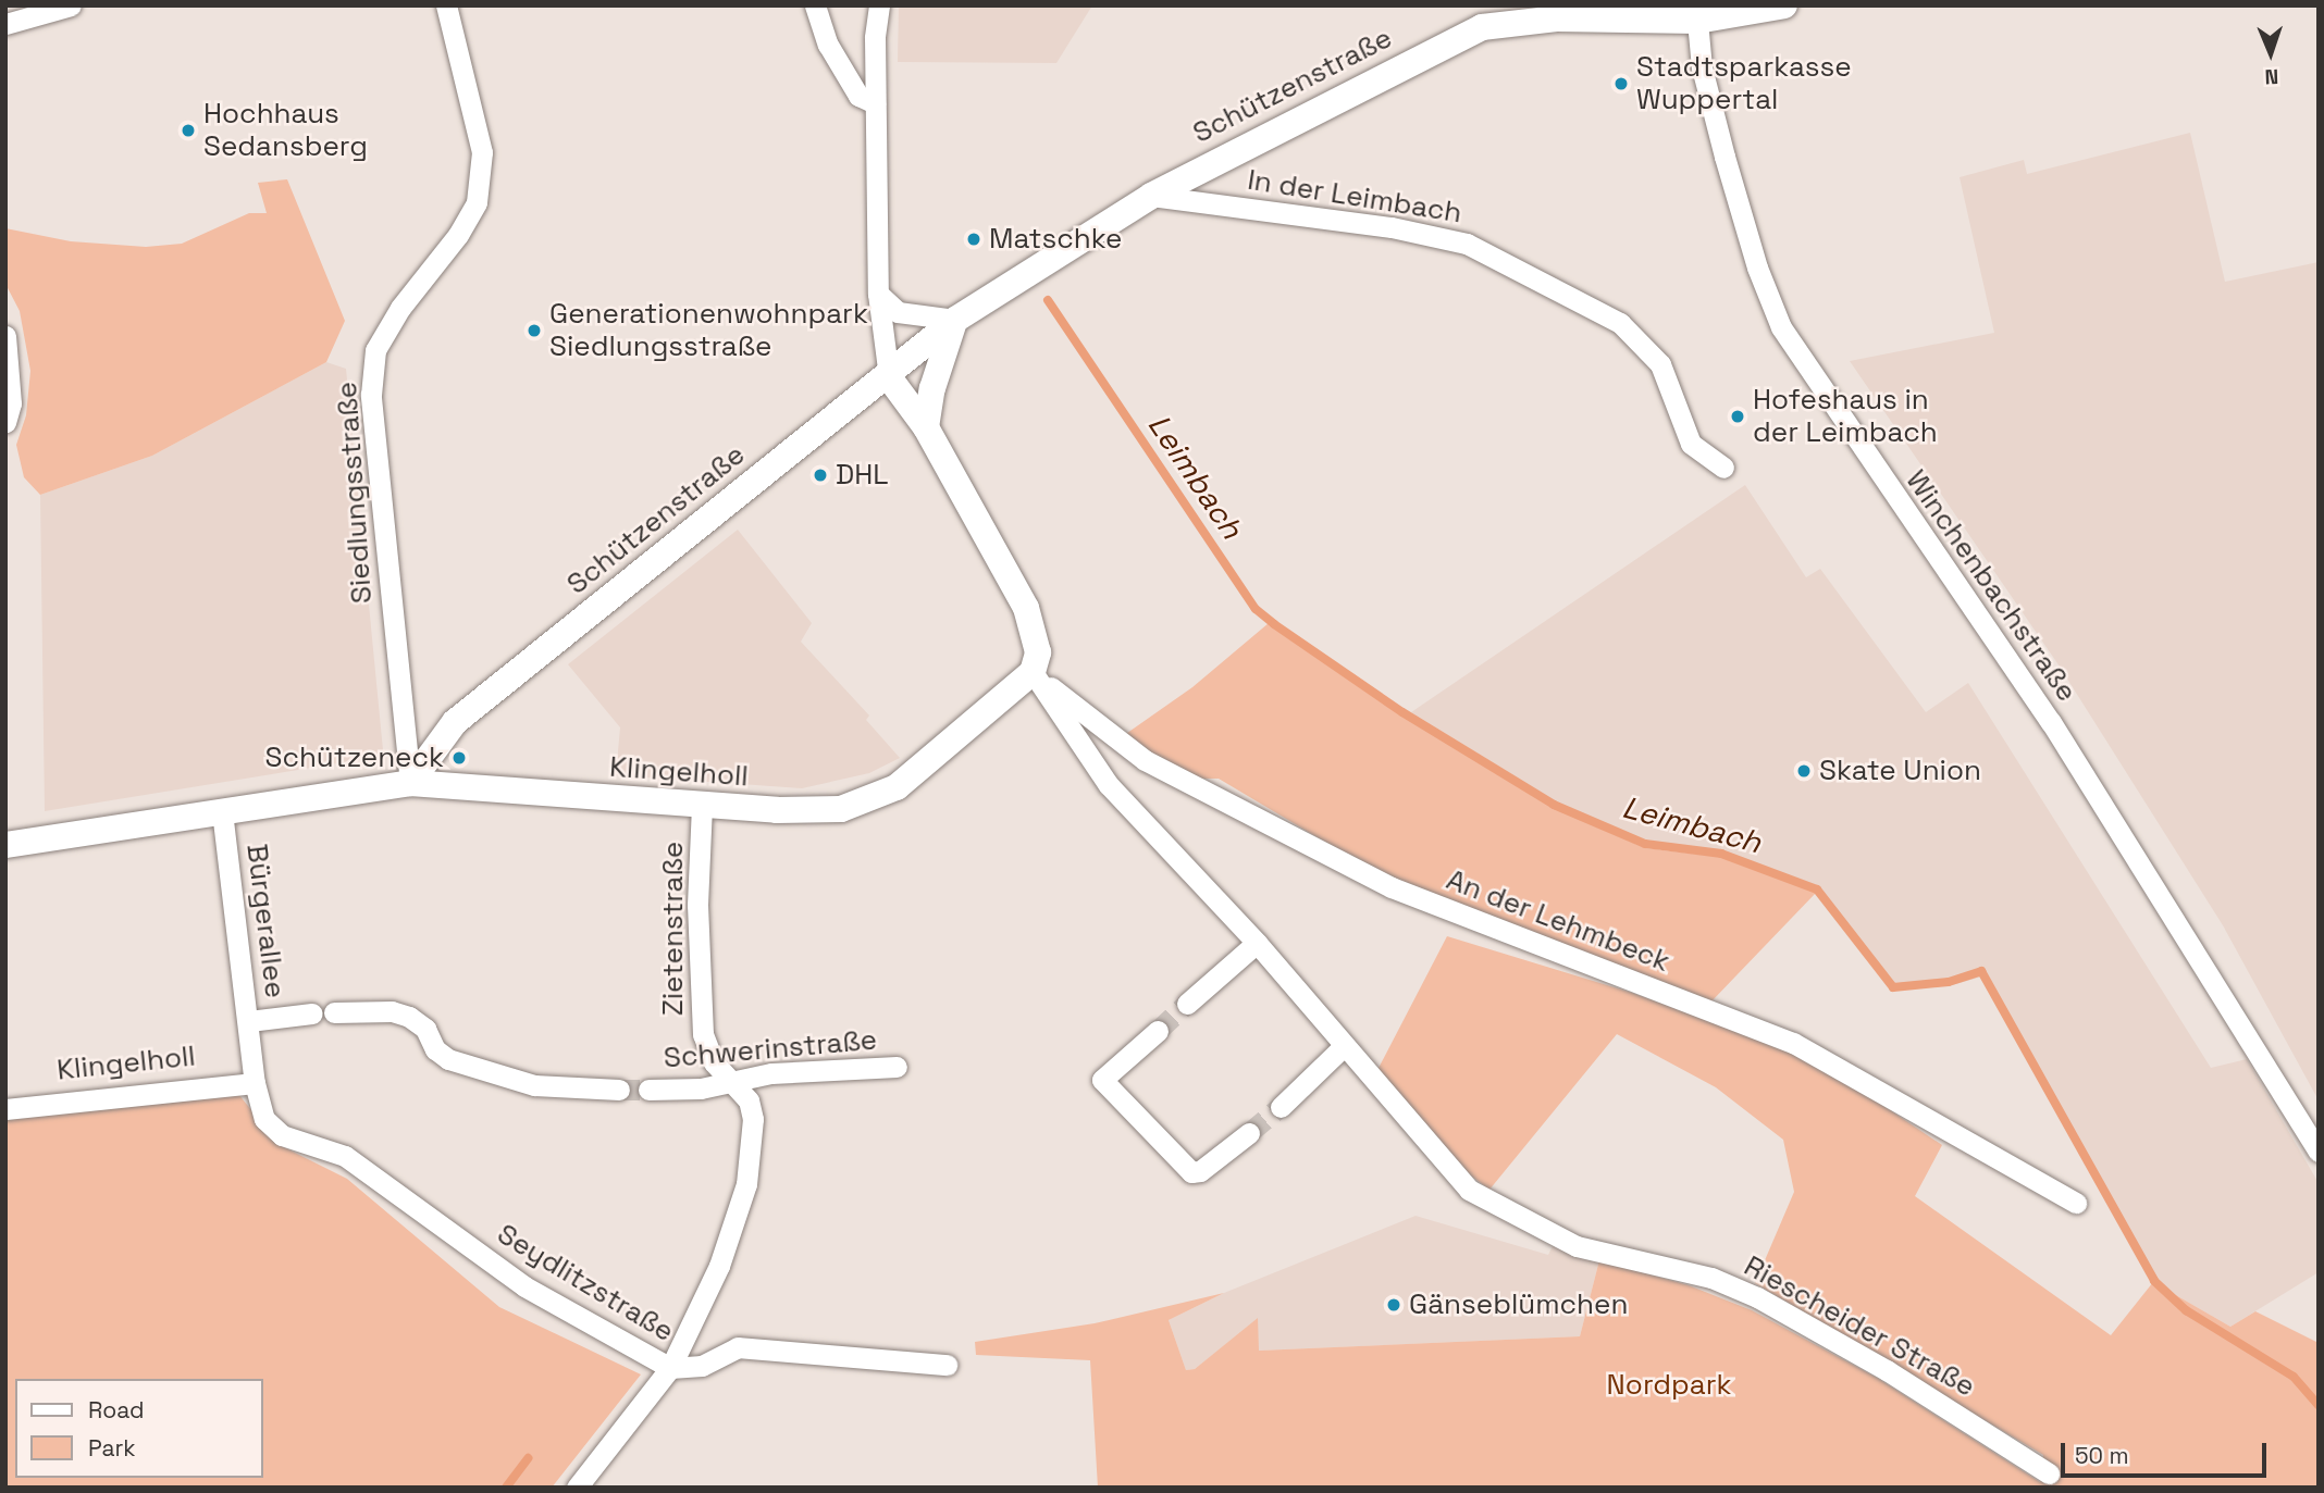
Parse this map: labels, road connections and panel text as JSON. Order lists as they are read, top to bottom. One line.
{"streets":{"street":["Schützenstraße","In der Leimbach","Siedlungsstraße","Winchenbachstraße","Klingelholl","Bürgerallee","An der Lehmbeck","Zietenstraße","Schwerinstraße","Seydlitzstraße","Riescheider Straße"]},"crossings":[["Schützenstraße","In der Leimbach"],["Schützenstraße","Siedlungsstraße"],["Schützenstraße","Winchenbachstraße"],["Schützenstraße","Klingelholl"],["Siedlungsstraße","Klingelholl"],["Klingelholl","Bürgerallee"],["Klingelholl","An der Lehmbeck"],["Klingelholl","Zietenstraße"],["Klingelholl","Seydlitzstraße"],["Klingelholl","Riescheider Straße"],["Bürgerallee","Seydlitzstraße"],["An der Lehmbeck","Riescheider Straße"],["Zietenstraße","Schwerinstraße"],["Zietenstraße","Seydlitzstraße"]],"water":["Leimbach"],"parks":["Nordpark"],"places":["Stadtsparkasse Wuppertal","Hochhaus Sedansberg","Matschke","Generationenwohnpark Siedlungsstraße","Hofeshaus in der Leimbach","DHL","Schützeneck","Skate Union","Gänseblümchen"],"legend":["Road","Park"],"scale_bar":"50 m","north":"bottom"}
